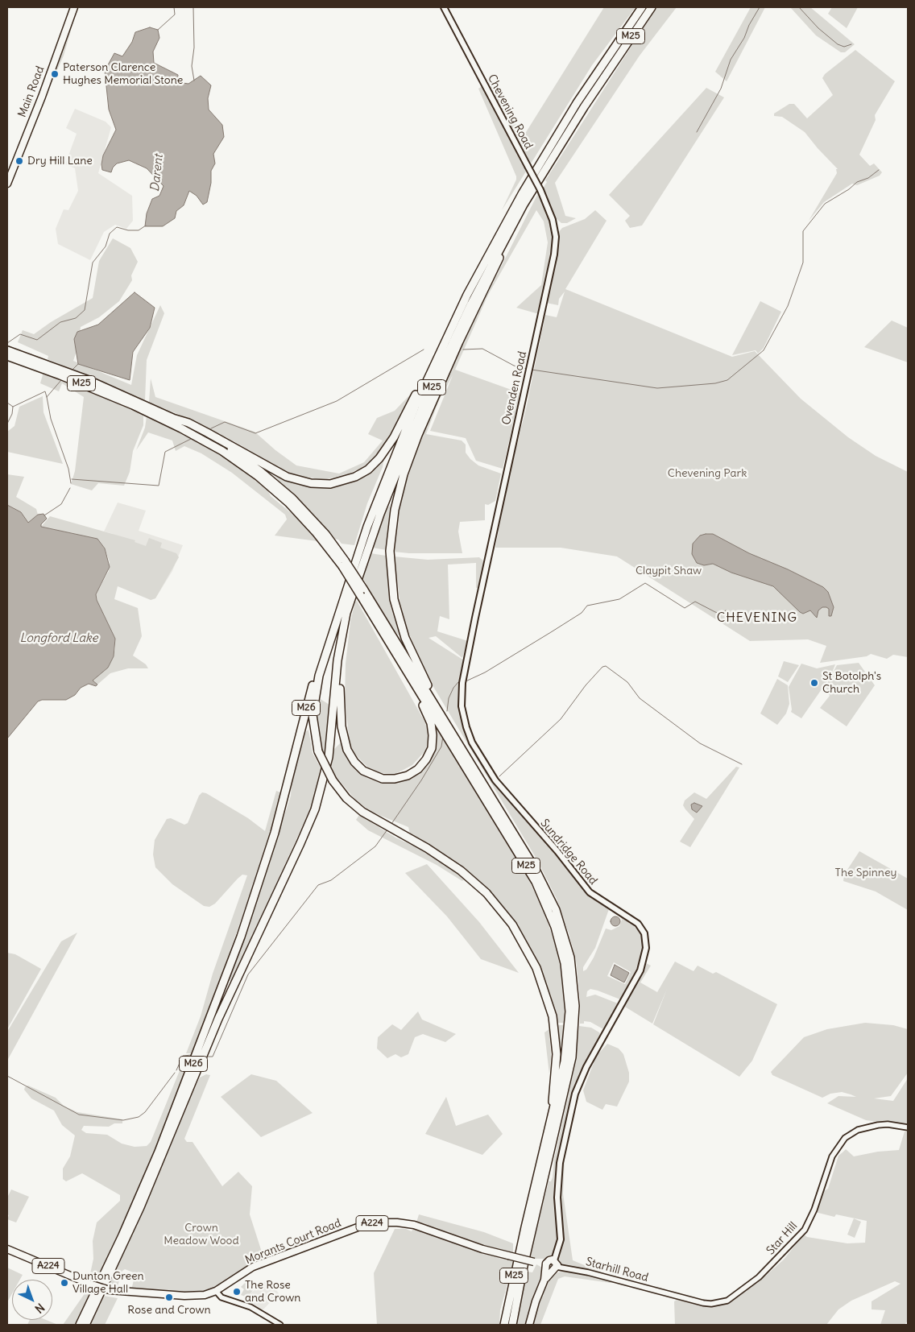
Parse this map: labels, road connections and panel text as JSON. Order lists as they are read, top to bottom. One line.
{"streets":{"highway":["M25","M26"],"main road":["Main Road","Chevening Road","Ovenden Road","Sundridge Road","A224","Morants Court Road"],"street":["Star Hill","Starhill Road"]},"crossings":[["M25","Chevening Road"],["M25","M26"],["Chevening Road","Ovenden Road"],["Ovenden Road","Sundridge Road"],["Sundridge Road","Morants Court Road"],["Sundridge Road","Starhill Road"],["A224","Morants Court Road"],["Star Hill","Starhill Road"],["Morants Court Road","Starhill Road"]],"districts":["CHEVENING"],"water":["Darent","Longford Lake"],"parks":["Chevening Park","Claypit Shaw","The Spinney","Crown Meadow Wood"],"places":["Paterson Clarence Hughes Memorial Stone","Dry Hill Lane","St Botolph's Church","Dunton Green Village Hall","The Rose and Crown","Rose and Crown"],"north":"bottom right"}
